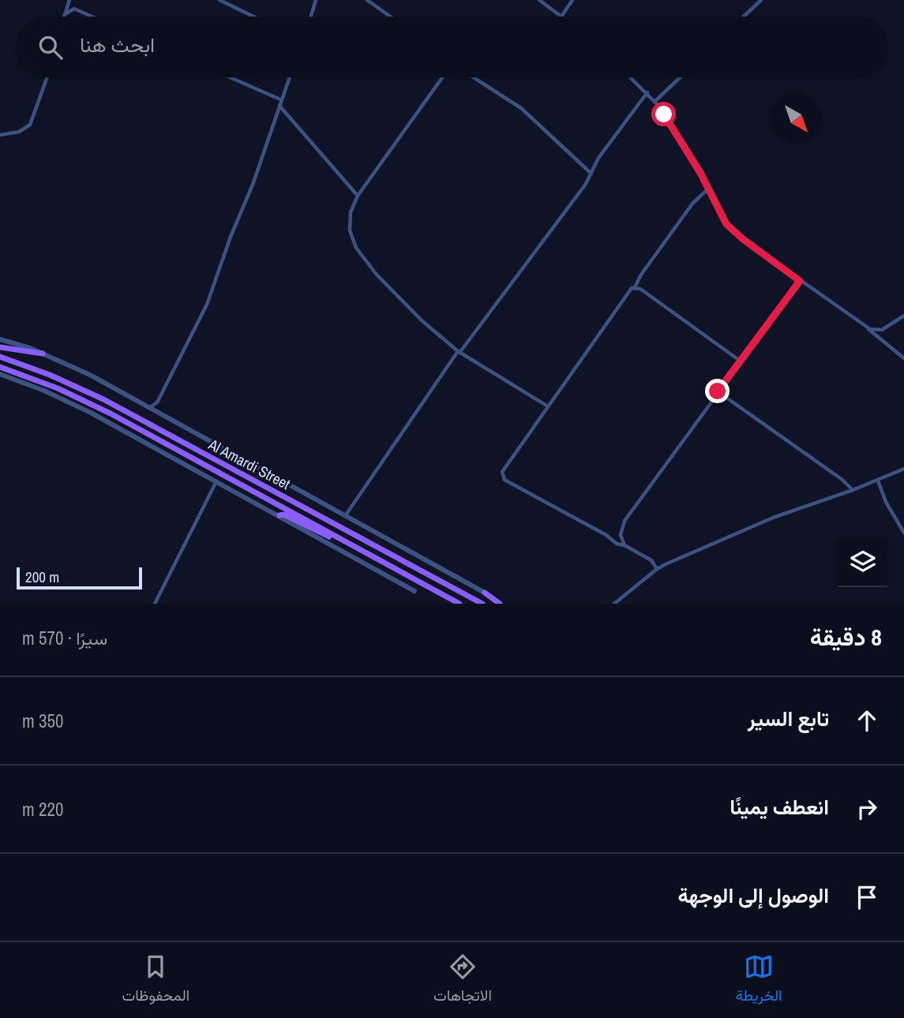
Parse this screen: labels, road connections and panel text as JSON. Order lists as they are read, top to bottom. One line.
{"streets":{"main road":["Al Amardi Street"]},"scale_bar":"200 m","north":"bottom right","page":{"search":"ابحث هنا","scale":"200 m","heading":["8 دقيقة","سيرًا · 570 m"],"list":[["تابع السير","350 m"],["انعطف يمينًا","220 m"],"الوصول إلى الوجهة"],"nav":["الخريطة","الاتجاهات","المحفوظات"]}}
